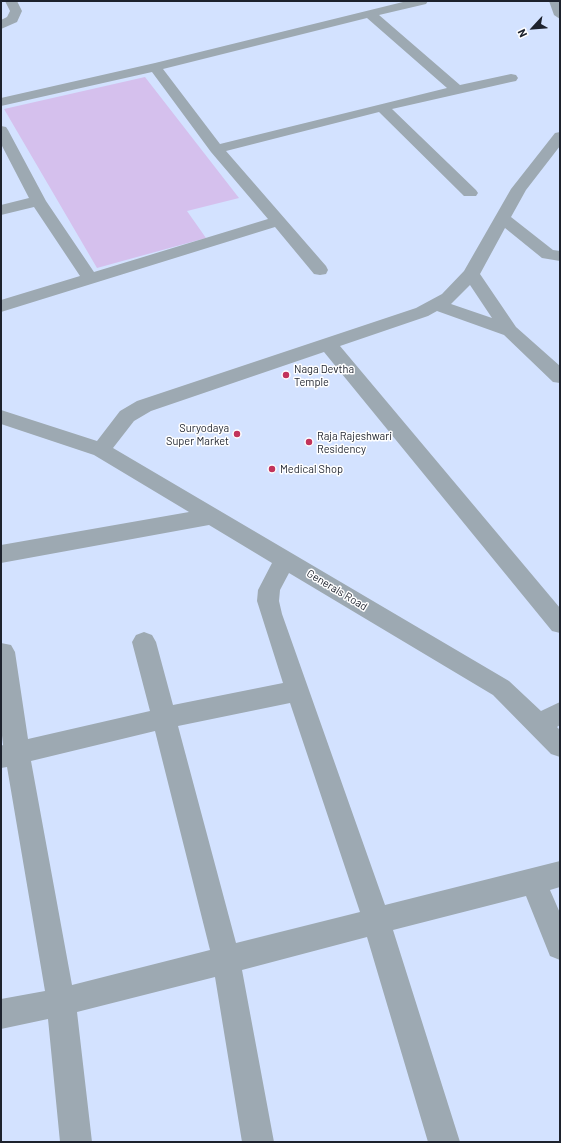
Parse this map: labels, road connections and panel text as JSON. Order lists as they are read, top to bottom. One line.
{"streets":{"street":["Generals Road"]},"places":["Naga Devtha Temple","Suryodaya Super Market","Raja Rajeshwari Residency","Medical Shop"],"north":"bottom left"}
